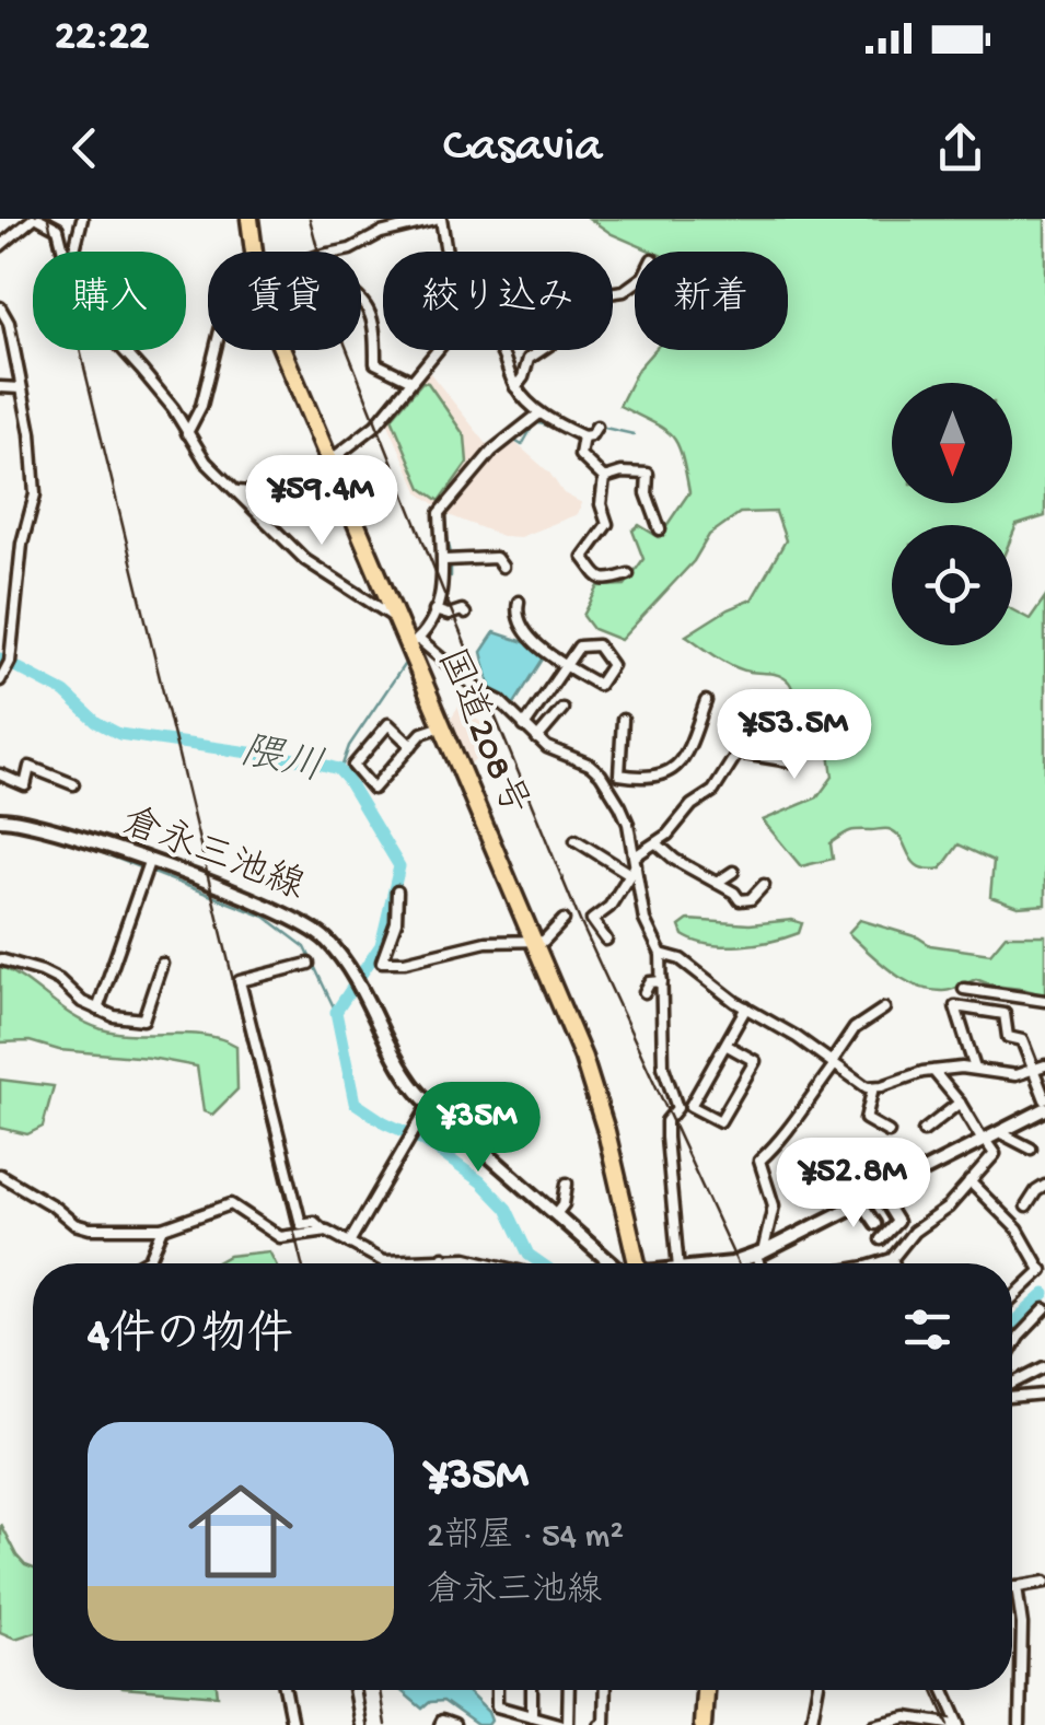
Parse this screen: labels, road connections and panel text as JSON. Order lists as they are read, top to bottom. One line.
{"streets":{"highway":["国道208号"],"main road":["倉永三池線"]},"water":["隈川"],"north":"bottom","page":{"status":"22:22","header":"Casavia","chip":["購入","賃貸","絞り込み","新着"],"price":["¥59.4M","¥53.5M","¥35M","¥52.8M"],"heading":"4件の物件","list":[{"name":"¥35M","note":"2部屋 · 54 m² · 倉永三池線"}]}}
